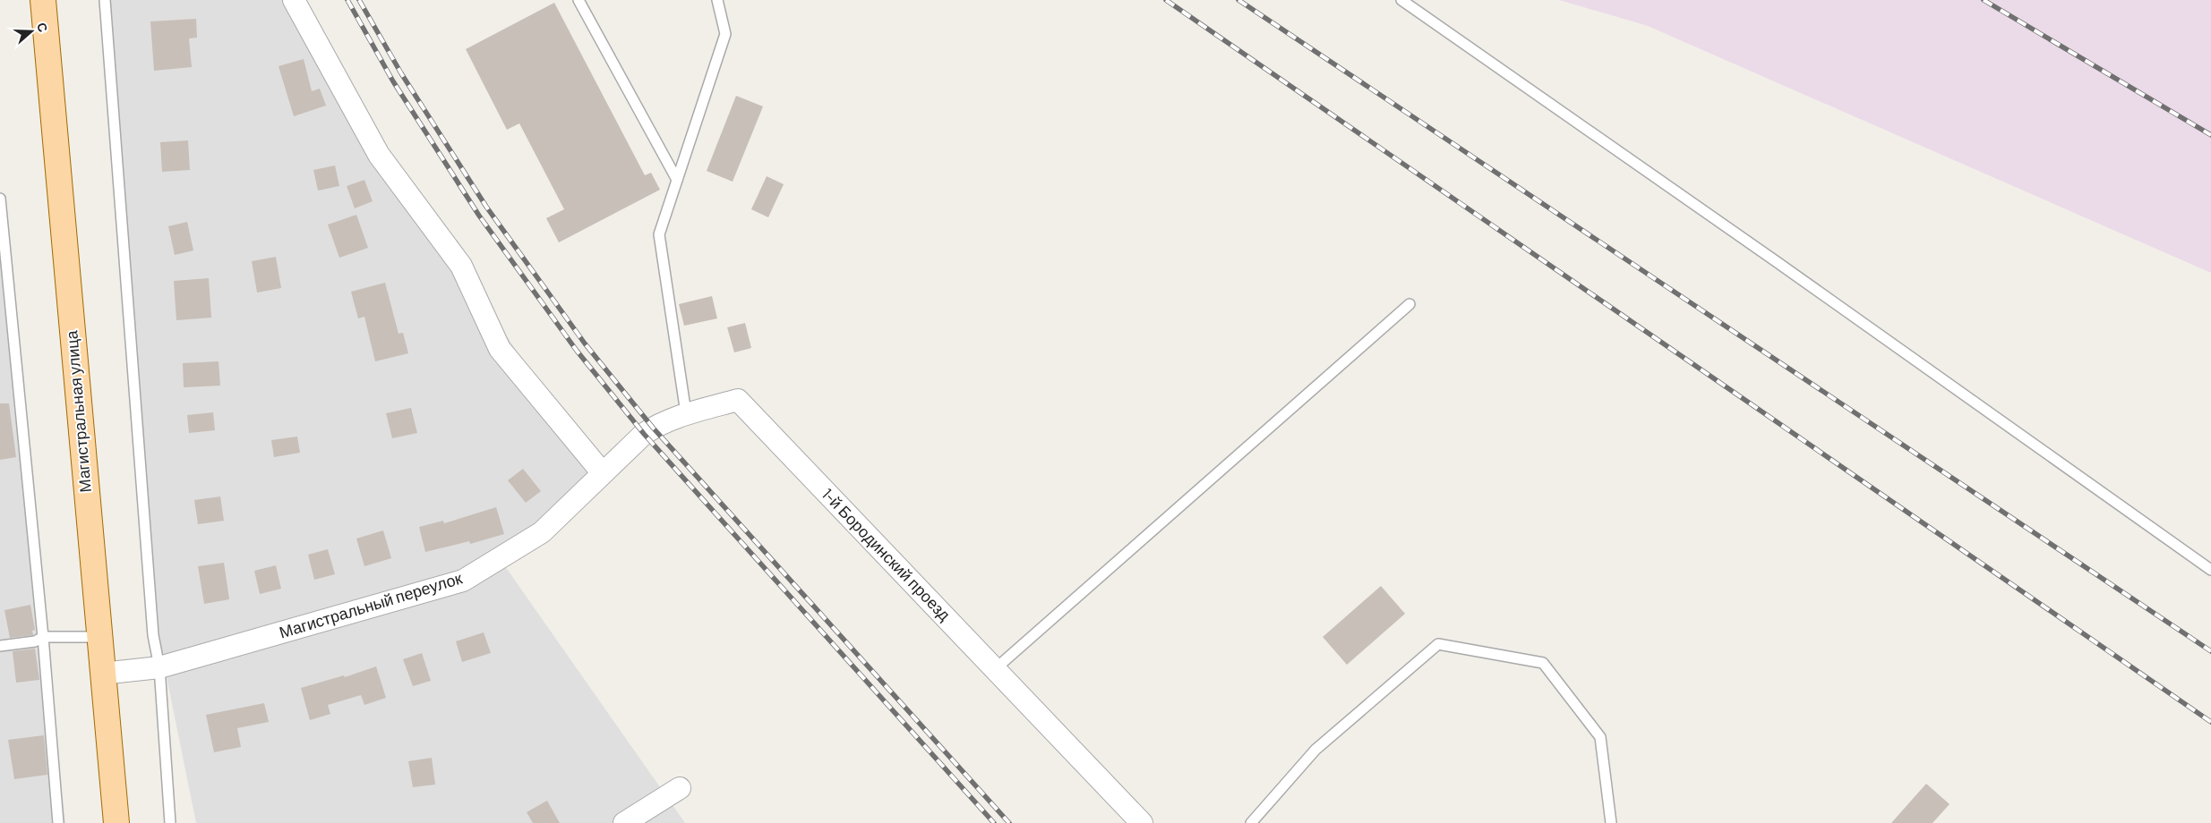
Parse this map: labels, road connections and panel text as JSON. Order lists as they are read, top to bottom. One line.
{"streets":{"main road":["Магистральная улица"],"street":["1-й Бородинский проезд","Магистральный переулок"]},"crossings":[["Магистральная улица","Магистральный переулок"],["1-й Бородинский проезд","Магистральный переулок"]],"north":"right"}
